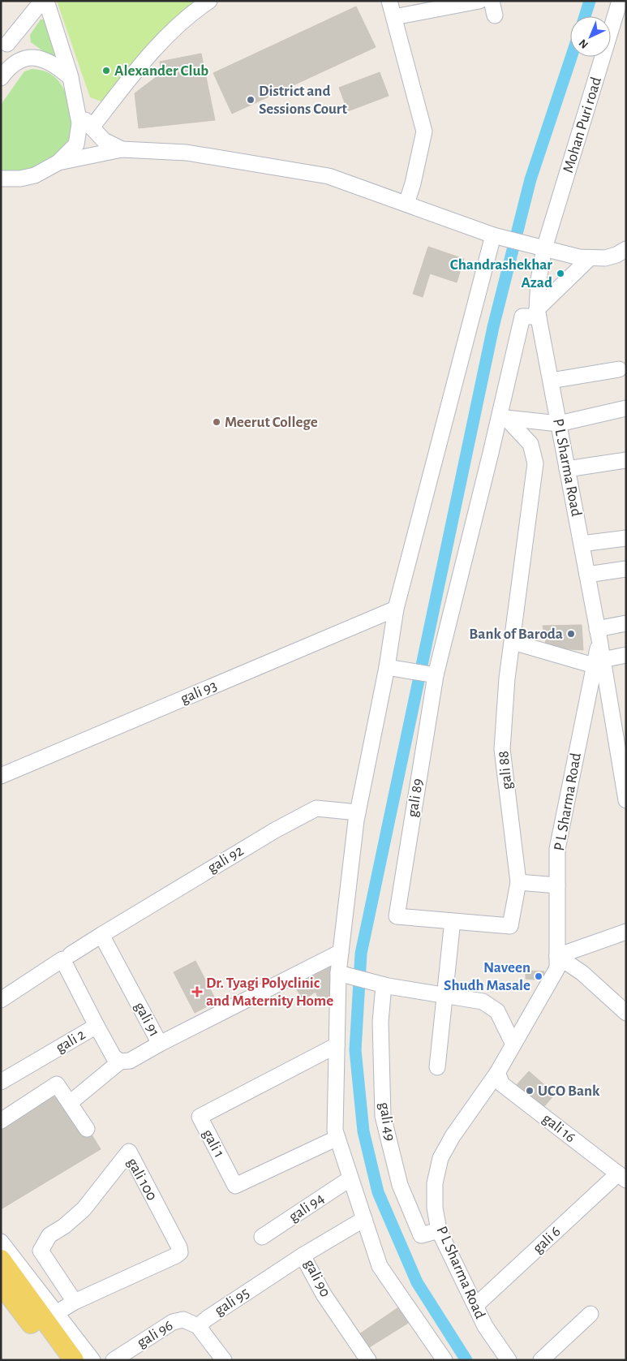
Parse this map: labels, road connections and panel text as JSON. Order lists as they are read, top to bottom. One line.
{"streets":{"street":["Mohan Puri road","P L Sharma Road","gali 93","gali 88","gali 89","gali 92","gali 91","gali 2","gali 49","gali 16","gali 1","gali 100","gali 94","gali 6","gali 90","gali 95","gali 96"]},"crossings":[["Mohan Puri road","P L Sharma Road"],["P L Sharma Road","gali 88"],["P L Sharma Road","gali 49"],["P L Sharma Road","gali 16"],["P L Sharma Road","gali 6"],["gali 88","gali 89"],["gali 92","gali 91"],["gali 16","gali 6"],["gali 90","gali 95"],["gali 95","gali 96"]],"places":{"other":["Alexander Club","District and Sessions Court","Chandrashekhar Azad","Meerut College","Bank of Baroda","Naveen Shudh Masale","UCO Bank"],"health":["Dr. Tyagi Polyclinic and Maternity Home"]},"north":"bottom left"}
